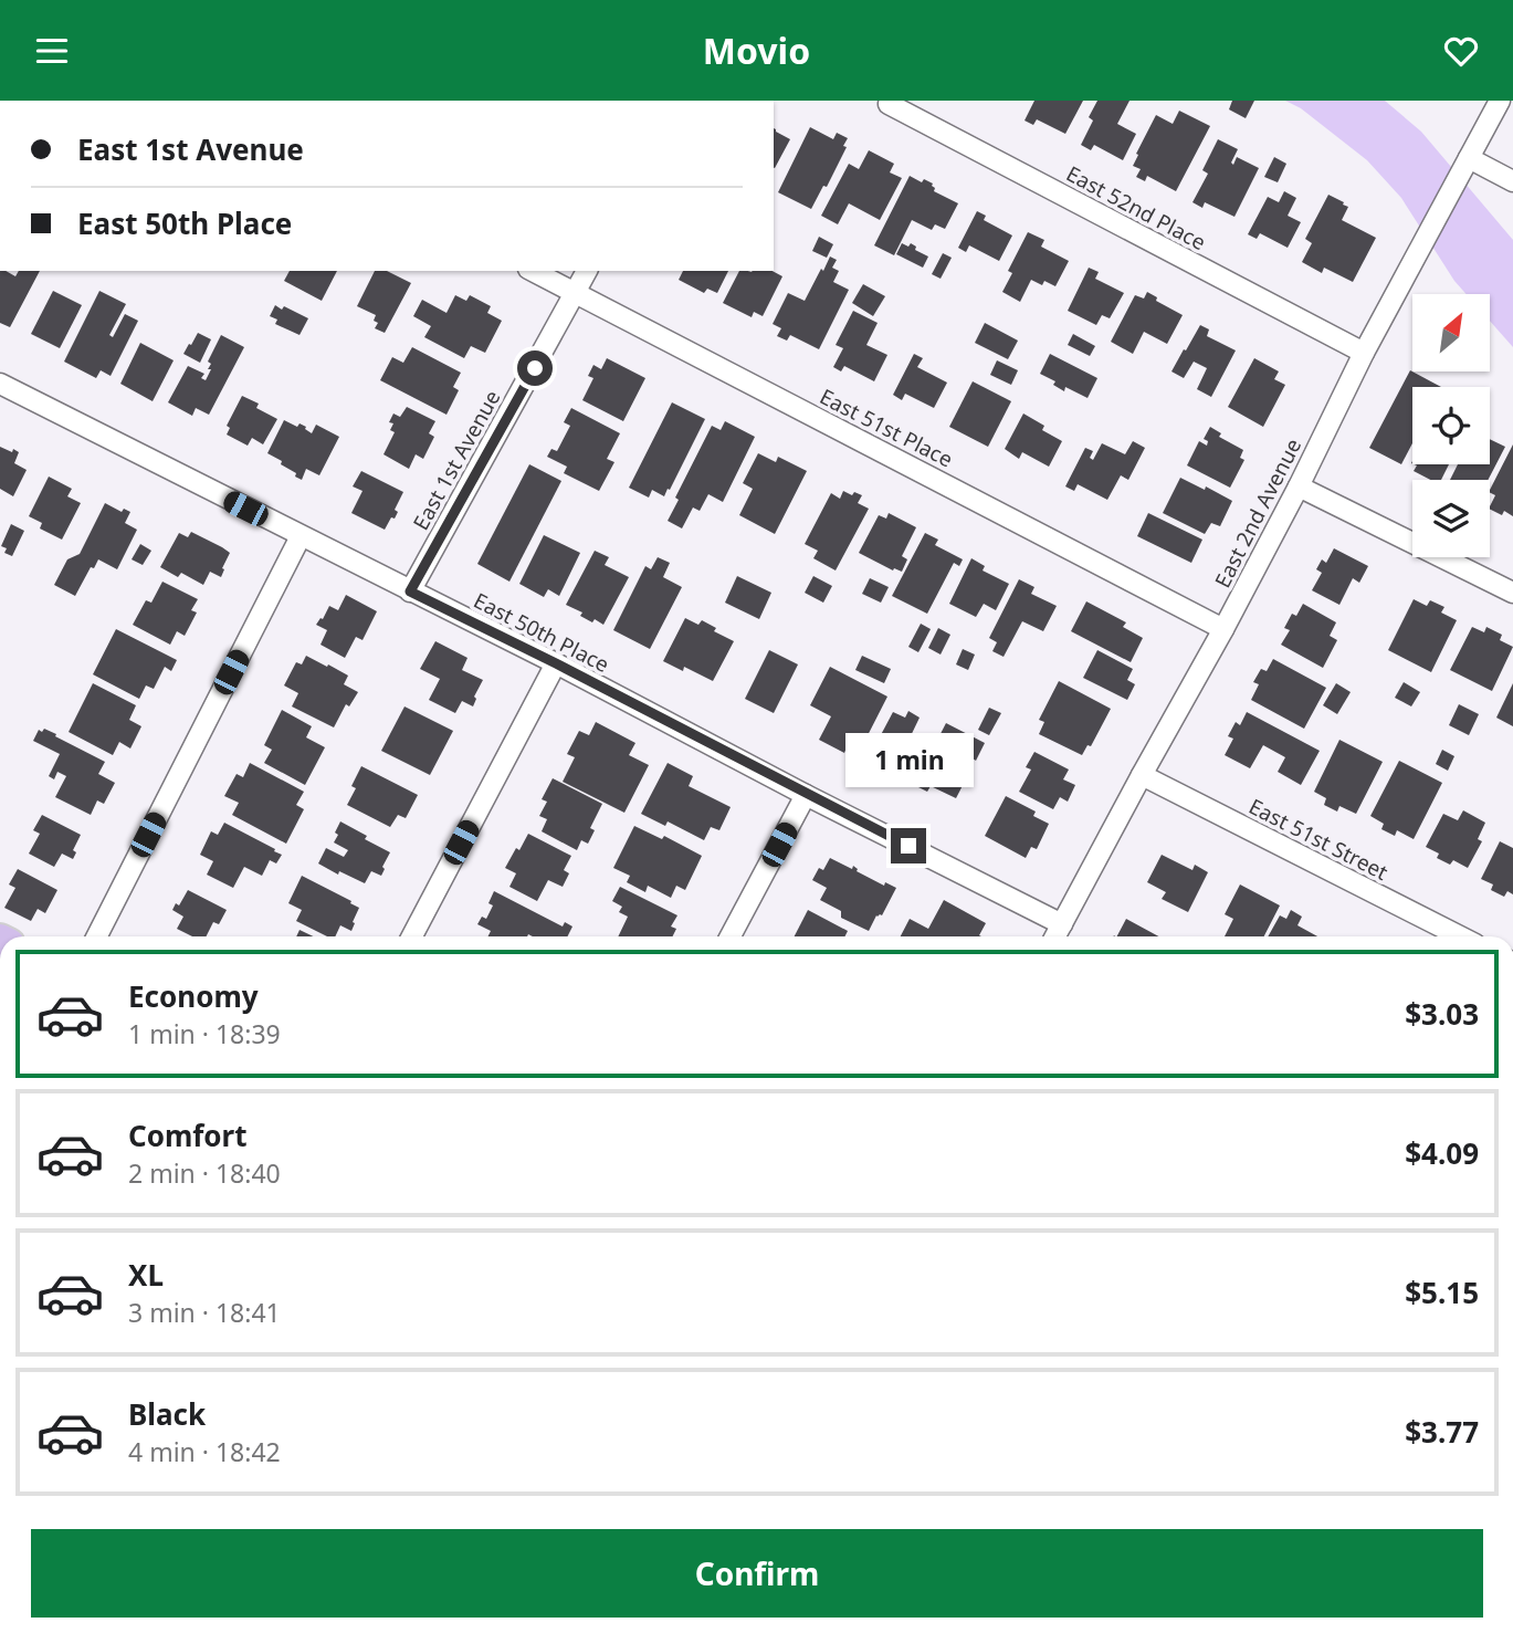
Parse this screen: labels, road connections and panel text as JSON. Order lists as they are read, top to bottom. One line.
{"streets":{"street":["East 52nd Place","East 51st Place","East 1st Avenue","East 2nd Avenue","East 50th Place","East 51st Street"]},"crossings":[["East 52nd Place","East 2nd Avenue"],["East 51st Place","East 1st Avenue"],["East 51st Place","East 2nd Avenue"],["East 1st Avenue","East 50th Place"],["East 2nd Avenue","East 50th Place"],["East 2nd Avenue","East 51st Street"]],"north":"top right","page":{"header":"Movio","banner":["East 1st Avenue","East 50th Place"],"bubble":"1 min","list":[{"name":"Economy","note":"1 min · 18:39","value":"$3.03"},{"name":"Comfort","note":"2 min · 18:40","value":"$4.09"},{"name":"XL","note":"3 min · 18:41","value":"$5.15"},{"name":"Black","note":"4 min · 18:42","value":"$3.77"}],"buttons":"Confirm"}}
